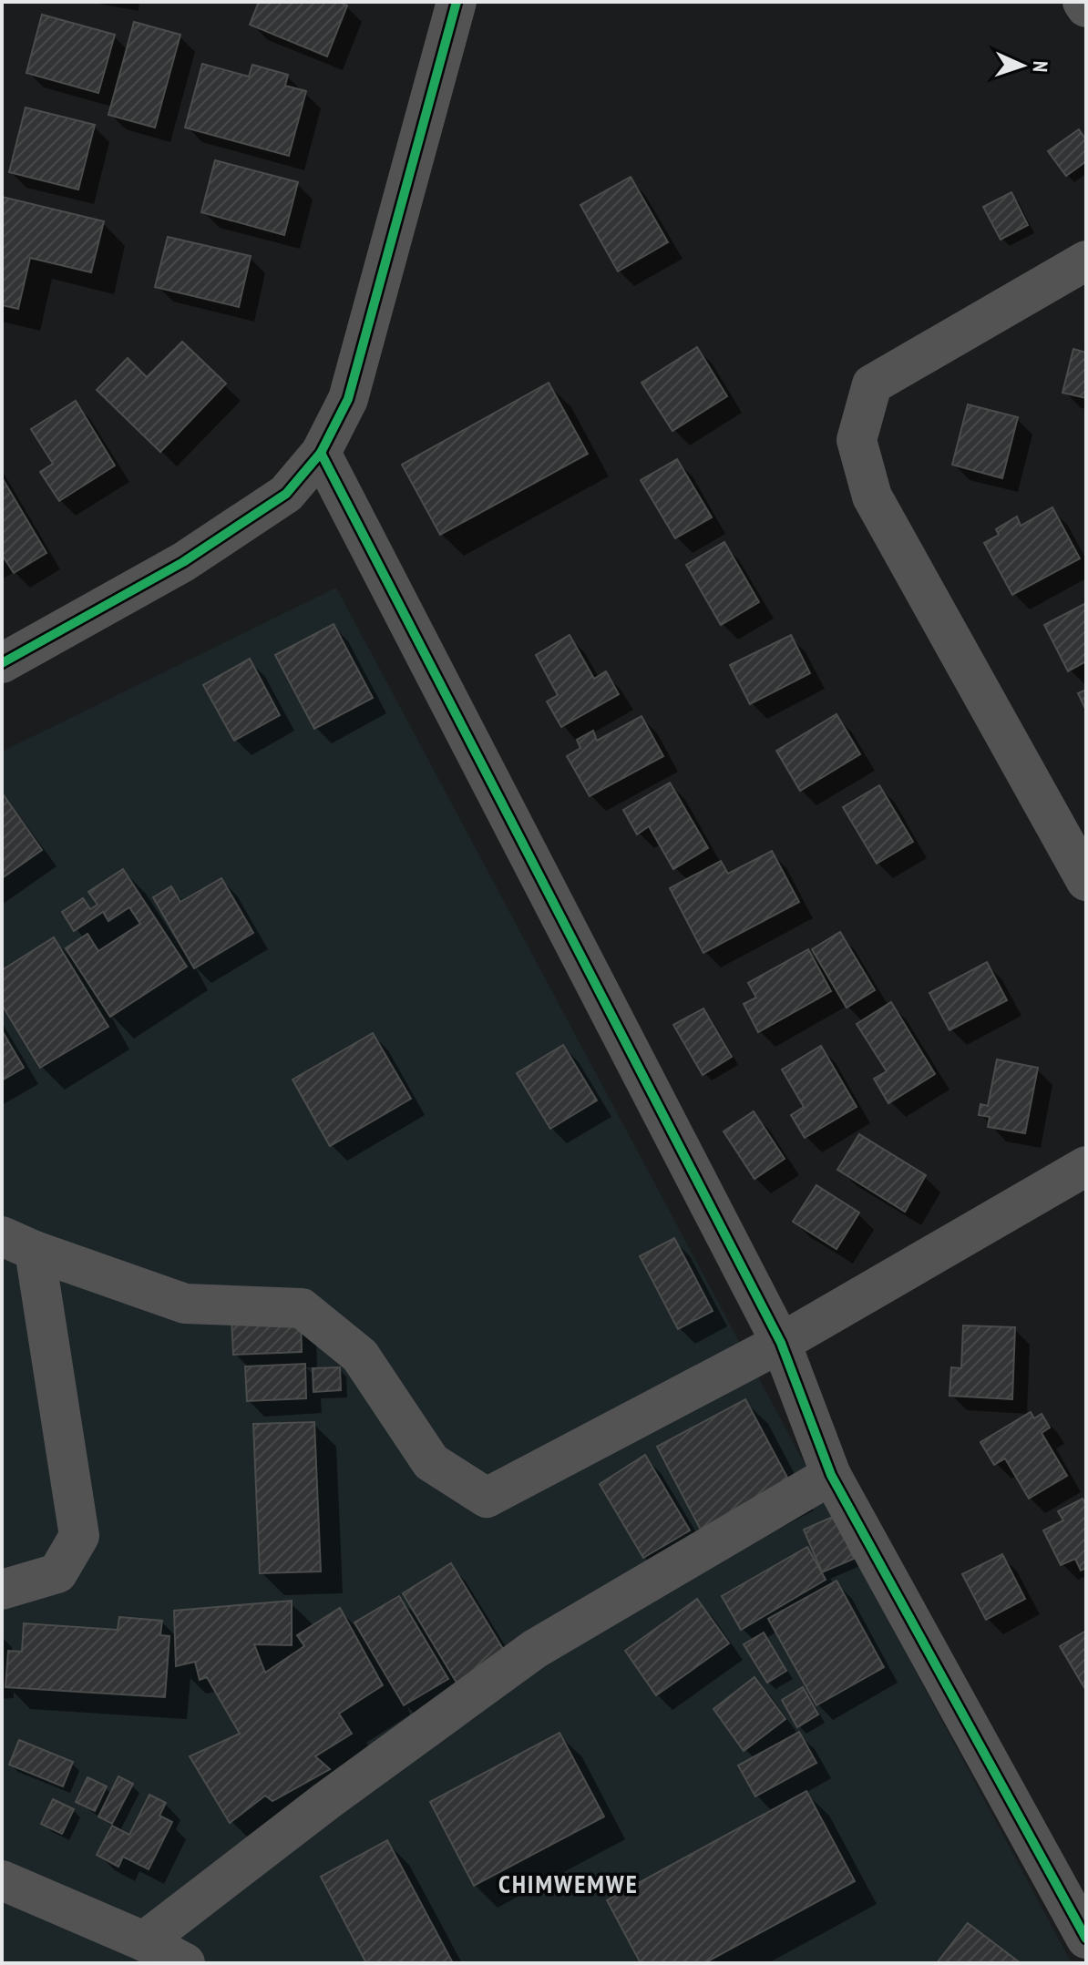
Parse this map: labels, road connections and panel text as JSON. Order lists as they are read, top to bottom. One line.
{"districts":["CHIMWEMWE"],"north":"right"}
